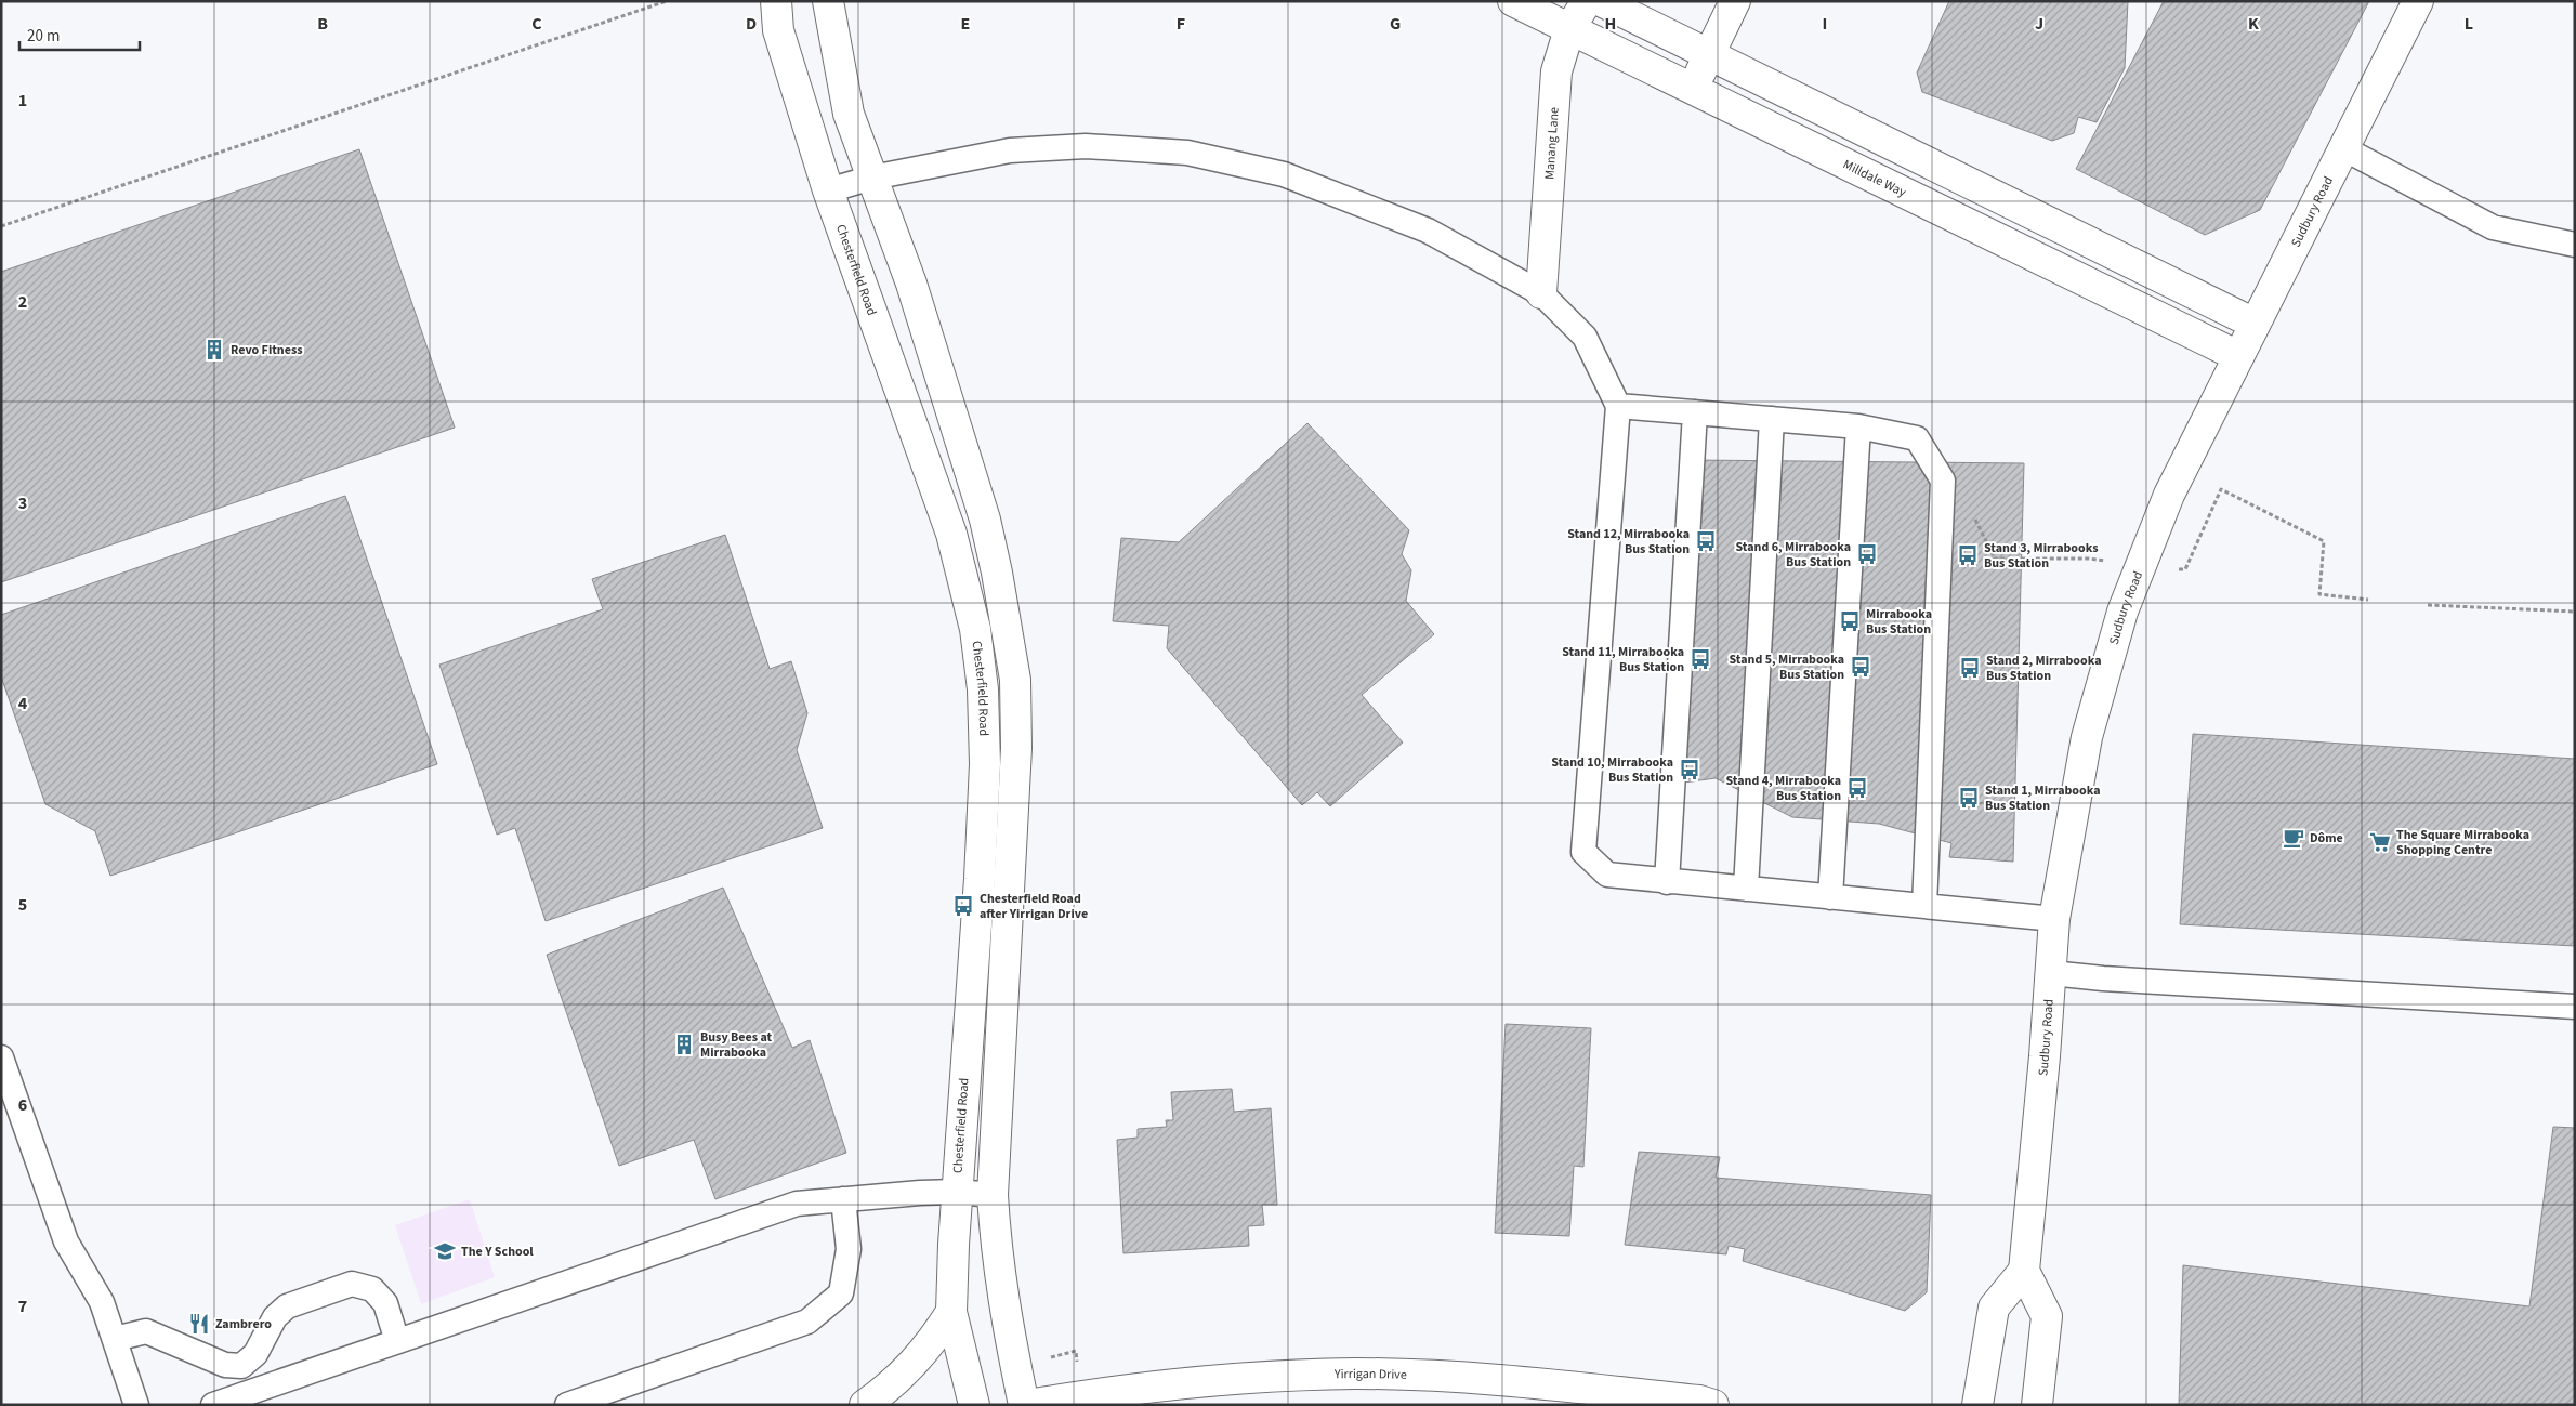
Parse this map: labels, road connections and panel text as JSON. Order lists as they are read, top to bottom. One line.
{"streets":{"street":["Manang Lane","Milldale Way","Sudbury Road","Chesterfield Road","Yirrigan Drive"]},"crossings":[["Manang Lane","Milldale Way"],["Milldale Way","Sudbury Road"]],"places":{"building":["Revo Fitness","Busy Bees at Mirrabooka"],"bus stop":["Stand 12, Mirrabooka Bus Station","Stand 6, Mirrabooka Bus Station","Stand 3, Mirrabooks Bus Station","Mirrabooka Bus Station","Stand 11, Mirrabooka Bus Station","Stand 5, Mirrabooka Bus Station","Stand 2, Mirrabooka Bus Station","Stand 10, Mirrabooka Bus Station","Stand 4, Mirrabooka Bus Station","Stand 1, Mirrabooka Bus Station","Chesterfield Road after Yirrigan Drive"],"cafe":["Dôme"],"supermarket":["The Square Mirrabooka Shopping Centre"],"school or university":["The Y School"],"restaurant":["Zambrero"]},"scale_bar":"20 m","grid":{"columns":["B","C","D","E","F","G","H","I","J","K","L"],"rows":["1","2","3","4","5","6","7"]}}
